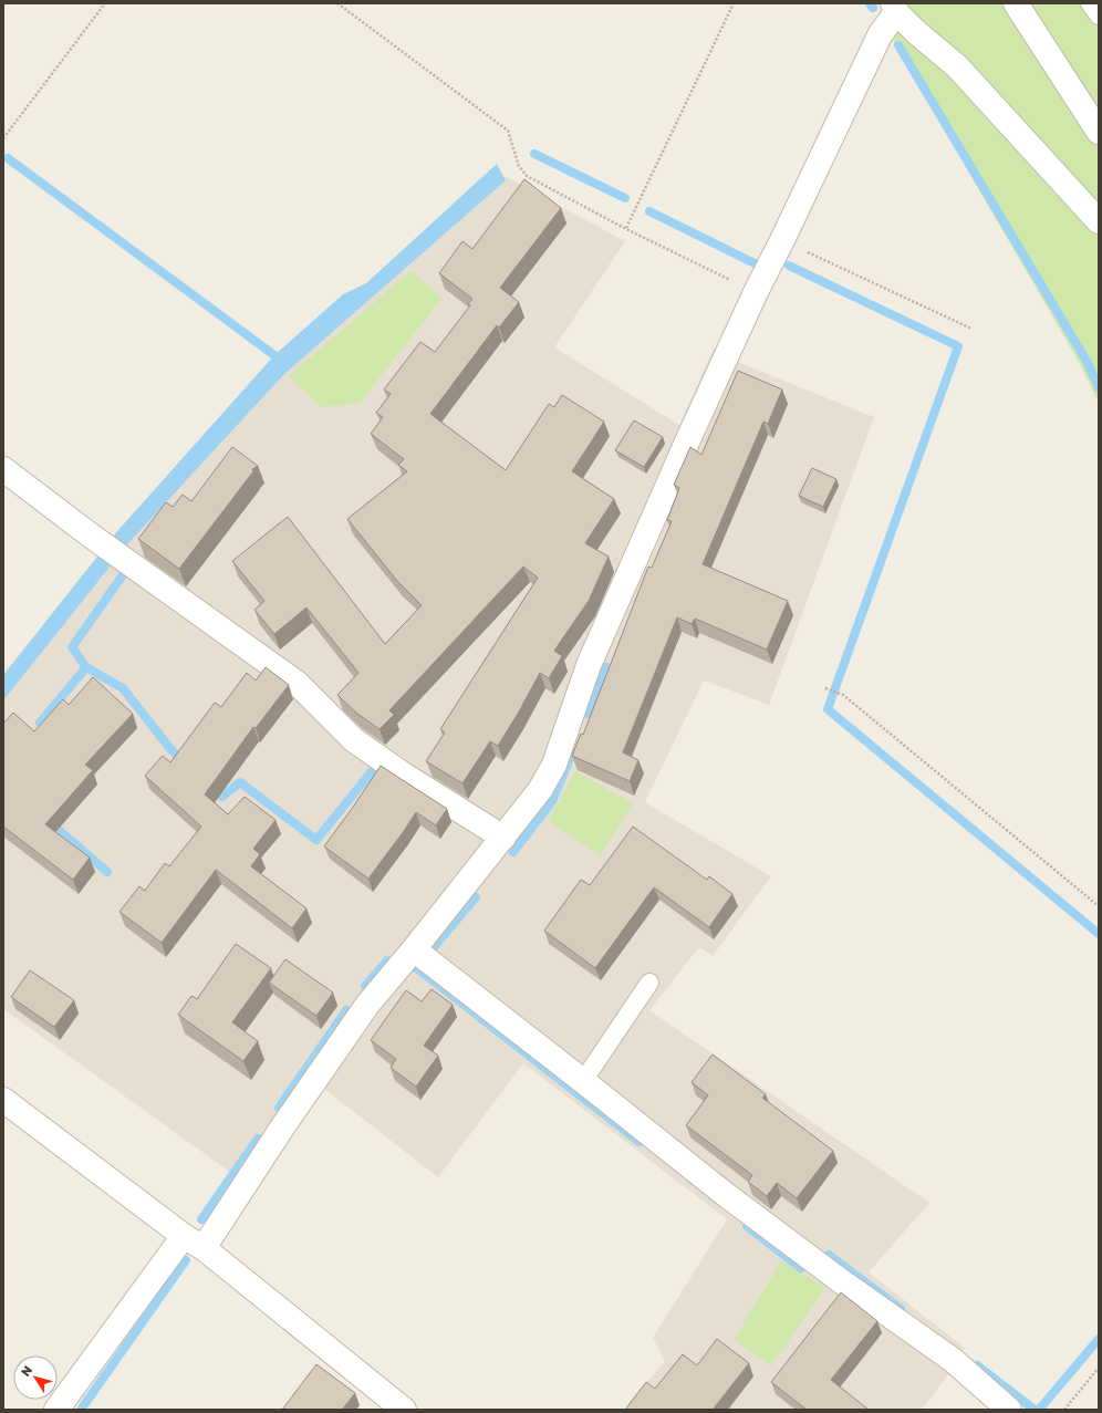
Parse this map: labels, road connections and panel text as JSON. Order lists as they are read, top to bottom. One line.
{"north":"top left"}
